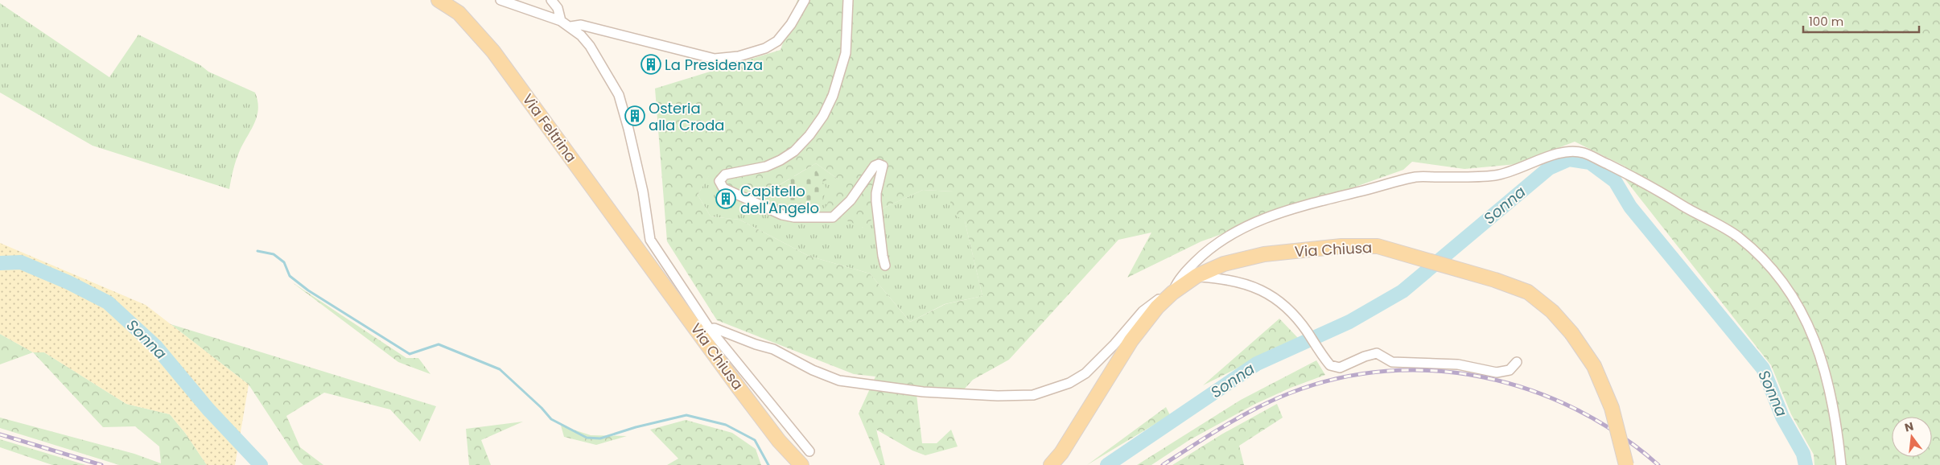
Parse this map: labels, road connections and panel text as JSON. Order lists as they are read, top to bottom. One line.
{"streets":{"main road":["Via Feltrina","Via Chiusa"]},"crossings":[["Via Feltrina","Via Chiusa"]],"water":["Sonna"],"places":{"building":["La Presidenza","Osteria alla Croda","Capitello dell'Angelo"]},"scale_bar":"100 m","north":"top"}
